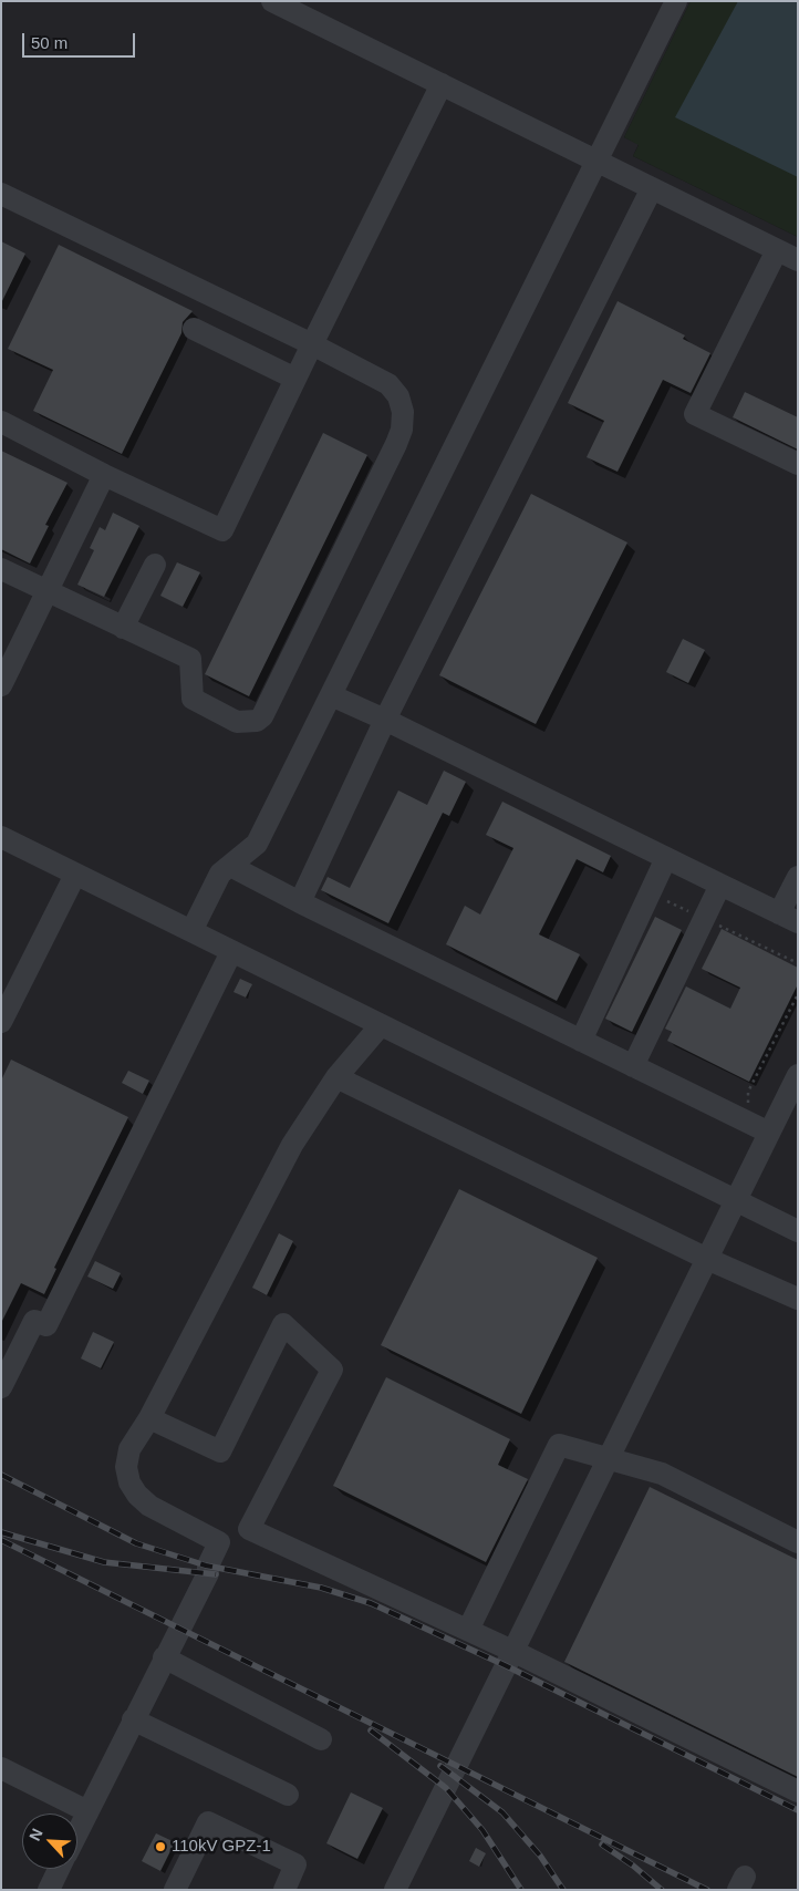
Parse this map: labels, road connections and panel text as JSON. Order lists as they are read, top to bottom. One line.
{"places":["110kV GPZ-1"],"scale_bar":"50 m","north":"top left"}
